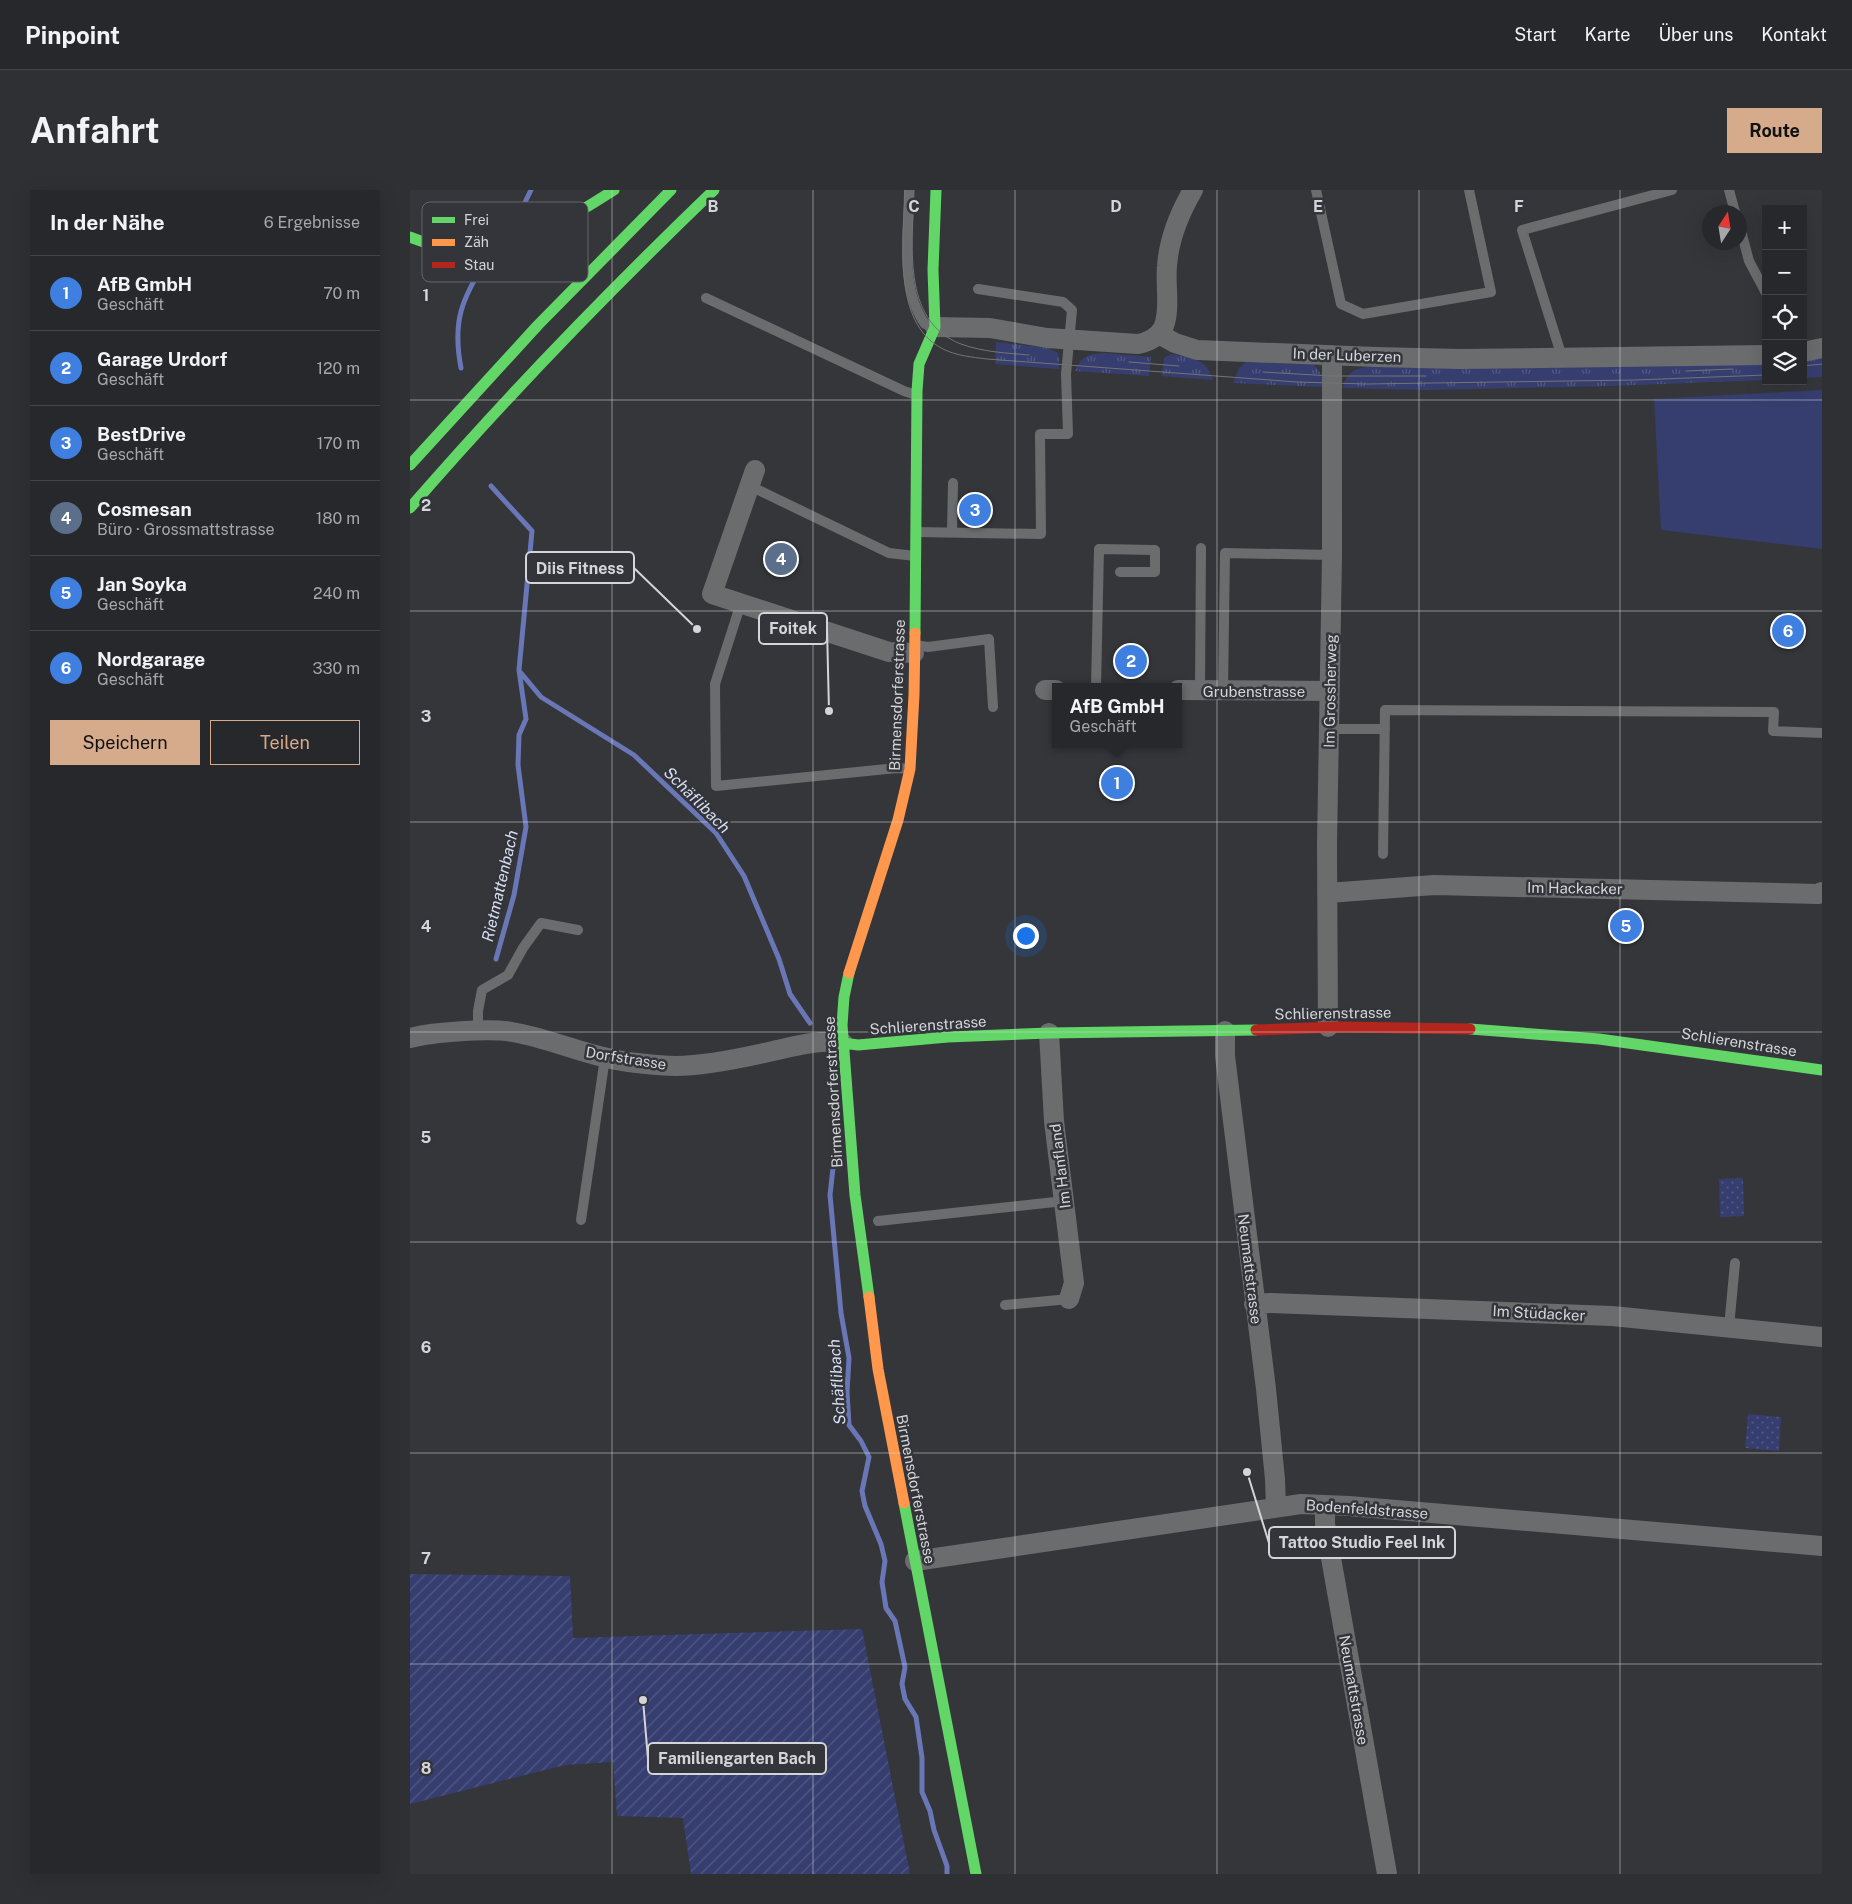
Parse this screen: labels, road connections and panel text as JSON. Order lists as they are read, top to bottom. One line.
{"streets":{"main road":["Birmensdorferstrasse","Schlierenstrasse"],"street":["In der Luberzen","Grubenstrasse","Im Grossherweg","Im Hackacker","Dorfstrasse","Im Hanfland","Neumattstrasse","Im Stüdacker","Bodenfeldstrasse"]},"crossings":[["In der Luberzen","Im Grossherweg"],["Grubenstrasse","Im Grossherweg"],["Im Grossherweg","Im Hackacker"],["Im Grossherweg","Schlierenstrasse"],["Birmensdorferstrasse","Schlierenstrasse"],["Birmensdorferstrasse","Dorfstrasse"],["Birmensdorferstrasse","Bodenfeldstrasse"],["Schlierenstrasse","Dorfstrasse"],["Schlierenstrasse","Im Hanfland"],["Schlierenstrasse","Neumattstrasse"],["Neumattstrasse","Im Stüdacker"],["Neumattstrasse","Bodenfeldstrasse"]],"water":["Schäflibach","Rietmattenbach"],"places":["Diis Fitness","Foitek","Tattoo Studio Feel Ink","Familiengarten Bach"],"legend":["Frei","Zäh","Stau"],"north":"top","page":{"header":"Pinpoint","nav":["Start","Karte","Über uns","Kontakt"],"buttons":["Route",["Speichern","Teilen"]],"title":"Anfahrt","heading":["In der Nähe","6 Ergebnisse"],"map_buttons":["+","−"],"list":[{"mark":"1","name":"AfB GmbH","note":"Geschäft","value":"70 m"},{"mark":"2","name":"Garage Urdorf","note":"Geschäft","value":"120 m"},{"mark":"3","name":"BestDrive","note":"Geschäft","value":"170 m"},{"mark":"4","name":"Cosmesan","note":"Büro · Grossmattstrasse","value":"180 m"},{"mark":"5","name":"Jan Soyka","note":"Geschäft","value":"240 m"},{"mark":"6","name":"Nordgarage","note":"Geschäft","value":"330 m"}],"pins":["3","4","6","2","1","5"],"popup":["AfB GmbH","Geschäft"]},"grid":{"columns":["B","C","D","E","F"],"rows":["1","2","3","4","5","6","7","8"]}}
